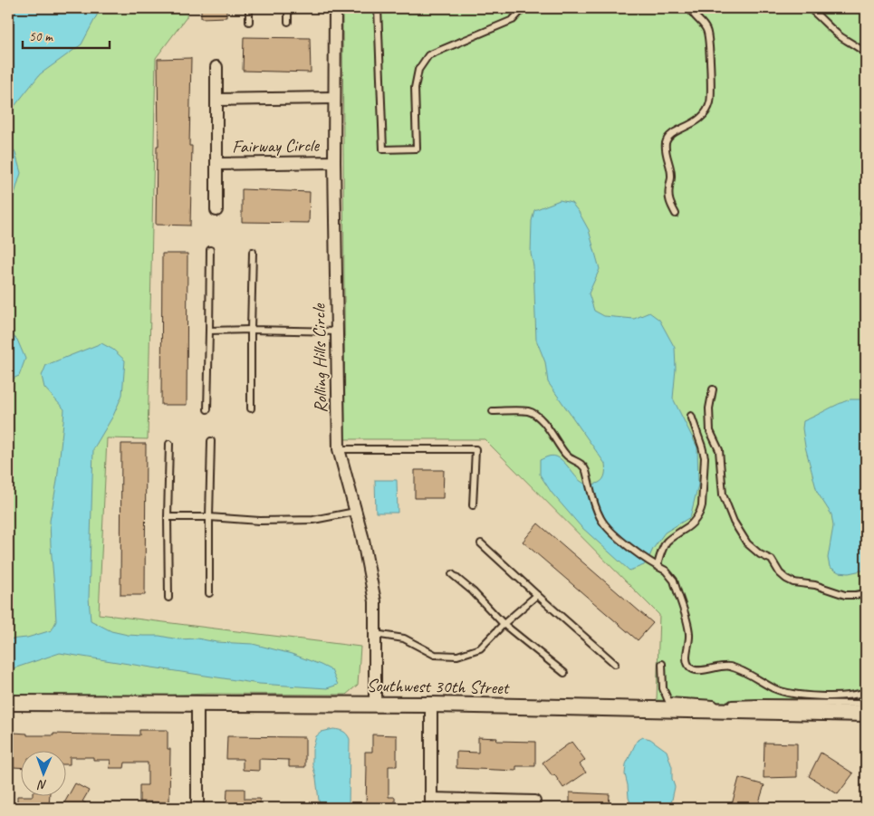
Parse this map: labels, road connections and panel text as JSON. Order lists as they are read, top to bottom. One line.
{"streets":{"street":["Fairway Circle","Rolling Hills Circle","Southwest 30th Street"]},"crossings":[["Fairway Circle","Rolling Hills Circle"],["Rolling Hills Circle","Southwest 30th Street"]],"scale_bar":"50 m","north":"bottom"}
